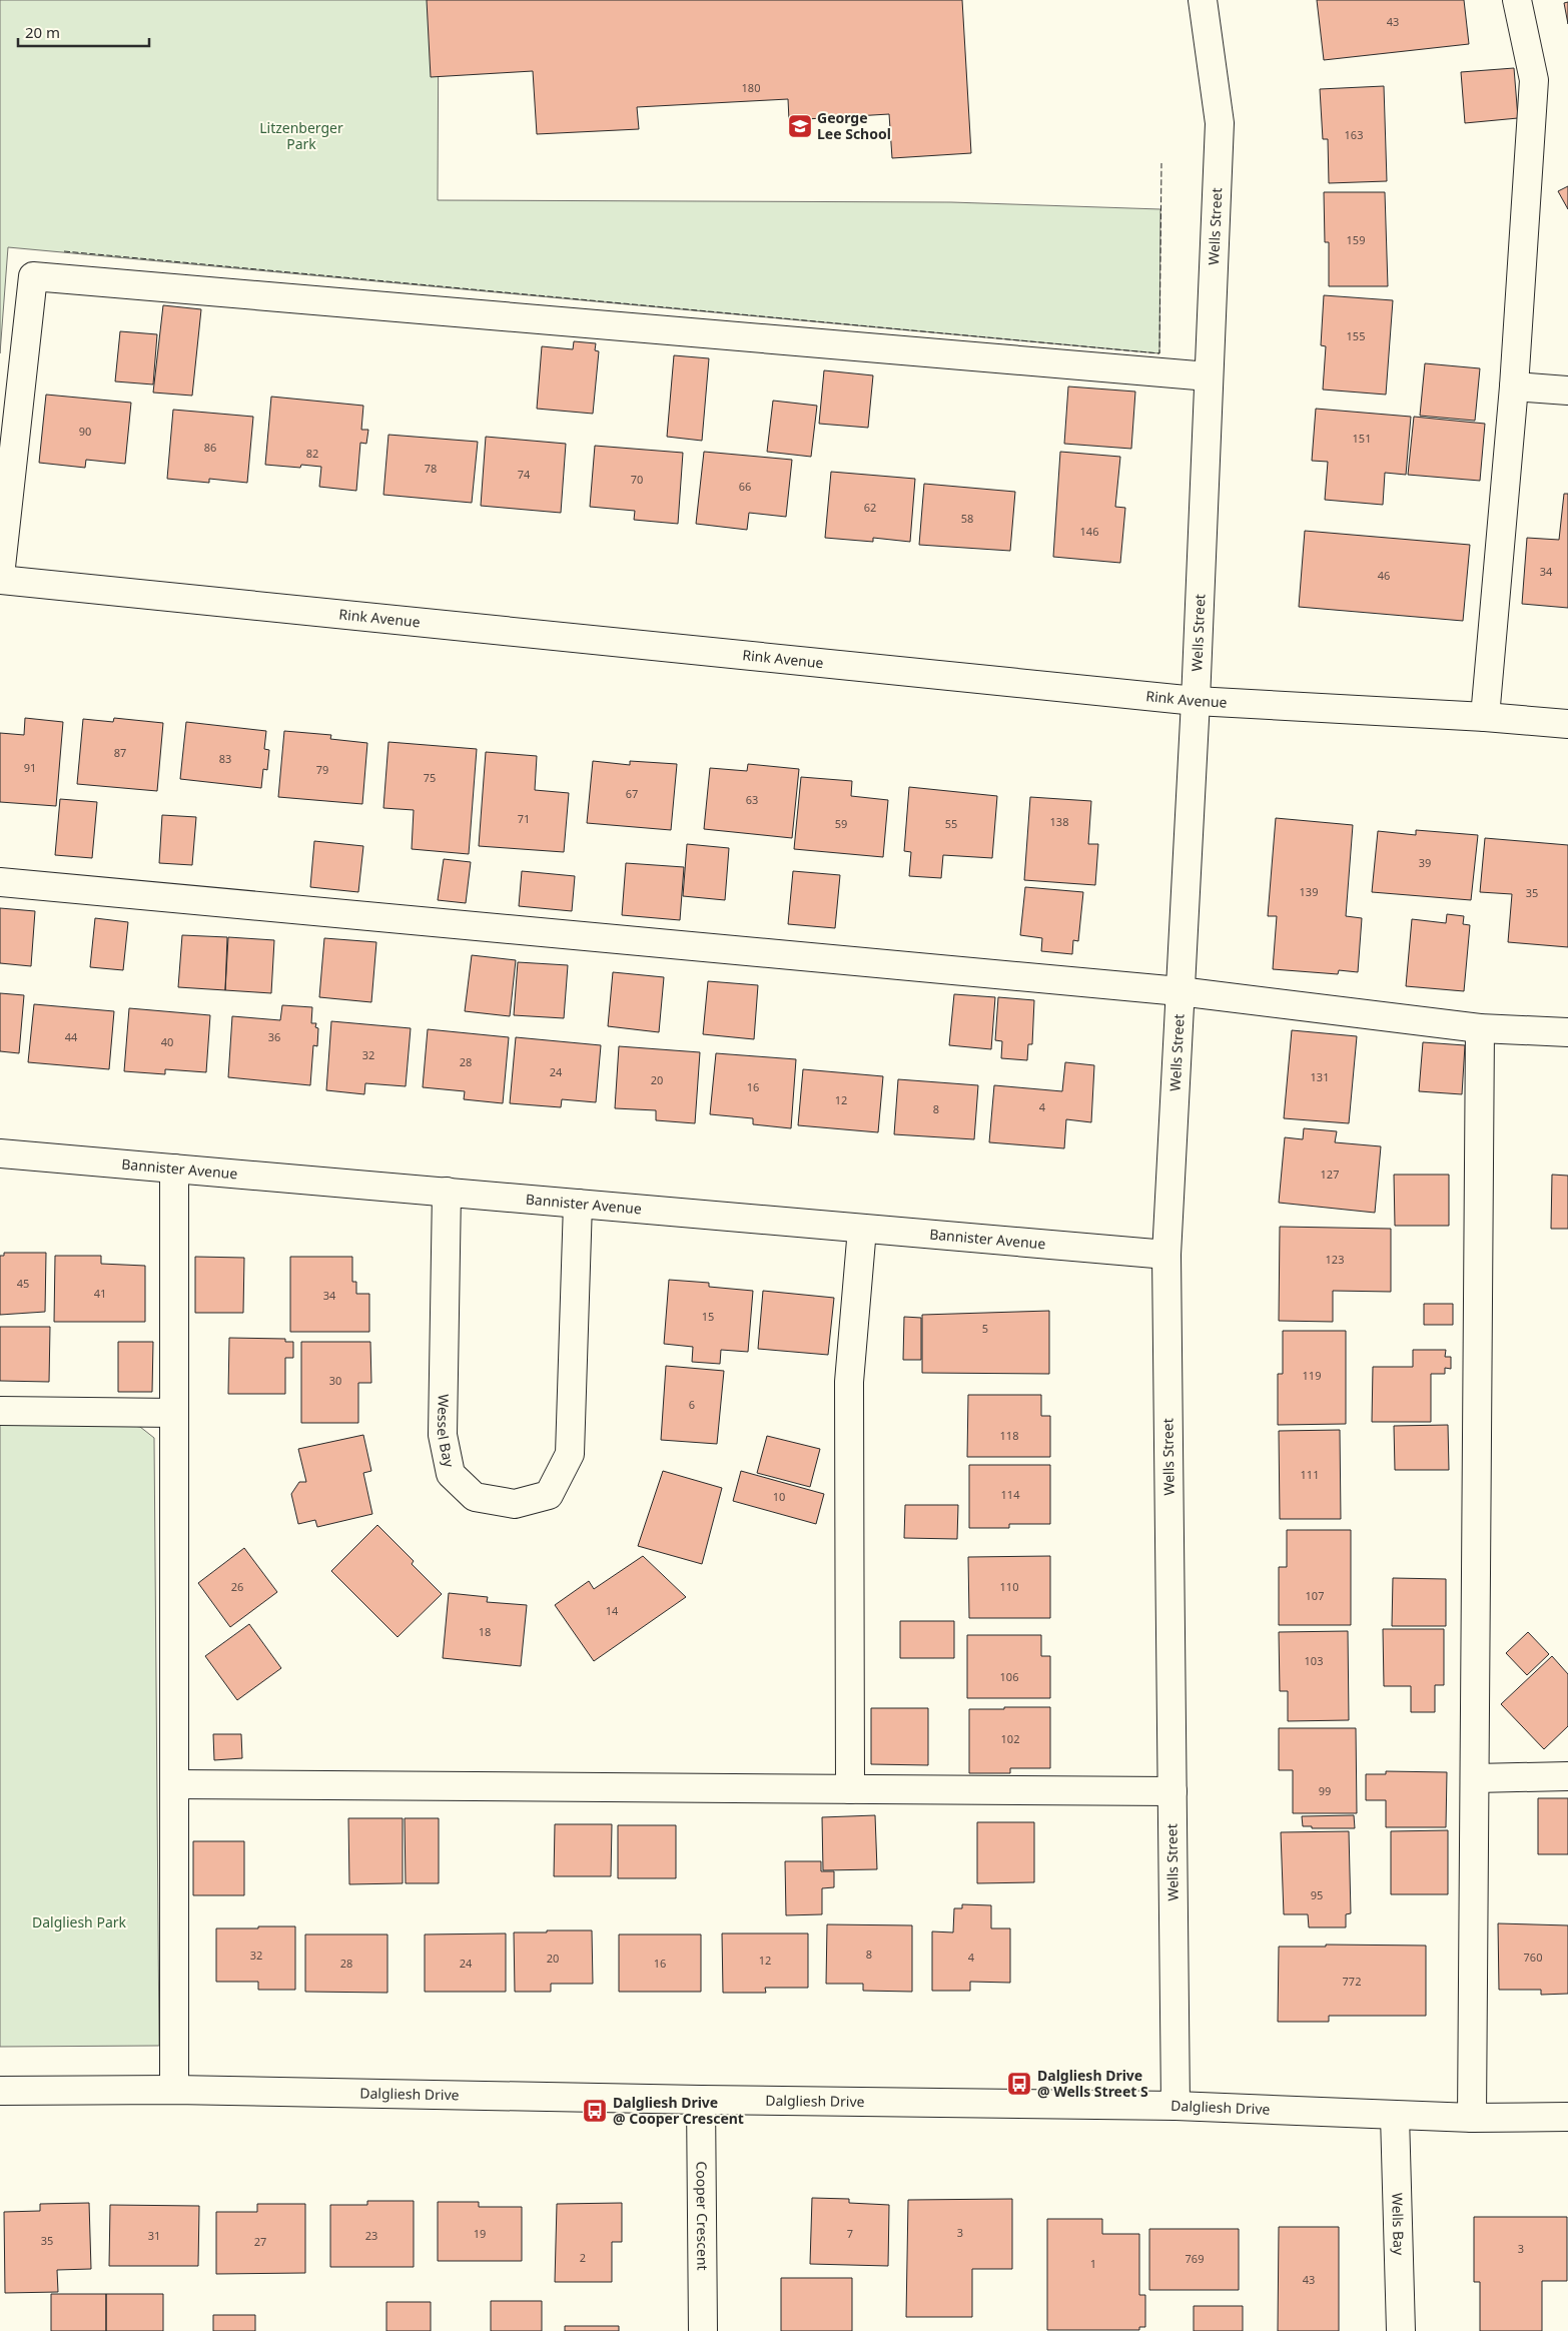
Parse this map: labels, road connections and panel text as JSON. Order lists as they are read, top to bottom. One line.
{"streets":{"street":["Wells Street","Rink Avenue","Bannister Avenue","Wessel Bay","Dalgliesh Drive","Cooper Crescent","Wells Bay"]},"crossings":[["Wells Street","Rink Avenue"],["Wells Street","Bannister Avenue"],["Wells Street","Dalgliesh Drive"],["Bannister Avenue","Wessel Bay"],["Dalgliesh Drive","Cooper Crescent"],["Dalgliesh Drive","Wells Bay"]],"parks":["Litzenberger Park","Dalgliesh Park"],"places":{"school or university":["George Lee School"],"bus stop":["Dalgliesh Drive @ Wells Street S","Dalgliesh Drive @ Cooper Crescent"]},"house_numbers":["43","180","163","159","155","90","151","86","82","78","74","70","66","62","58","146","34","46","87","83","91","79","75","67","63","71","138","59","55","39","139","35","44","36","40","32","28","24","131","20","16","12","4","8","127","123","45","41","34","15","5","119","30","6","118","111","114","10","26","110","107","14","18","103","106","102","99","95","8","32","4","760","20","12","28","24","16","772","3","19","7","31","23","35","27","3","2","769","1","43"],"scale_bar":"20 m"}
